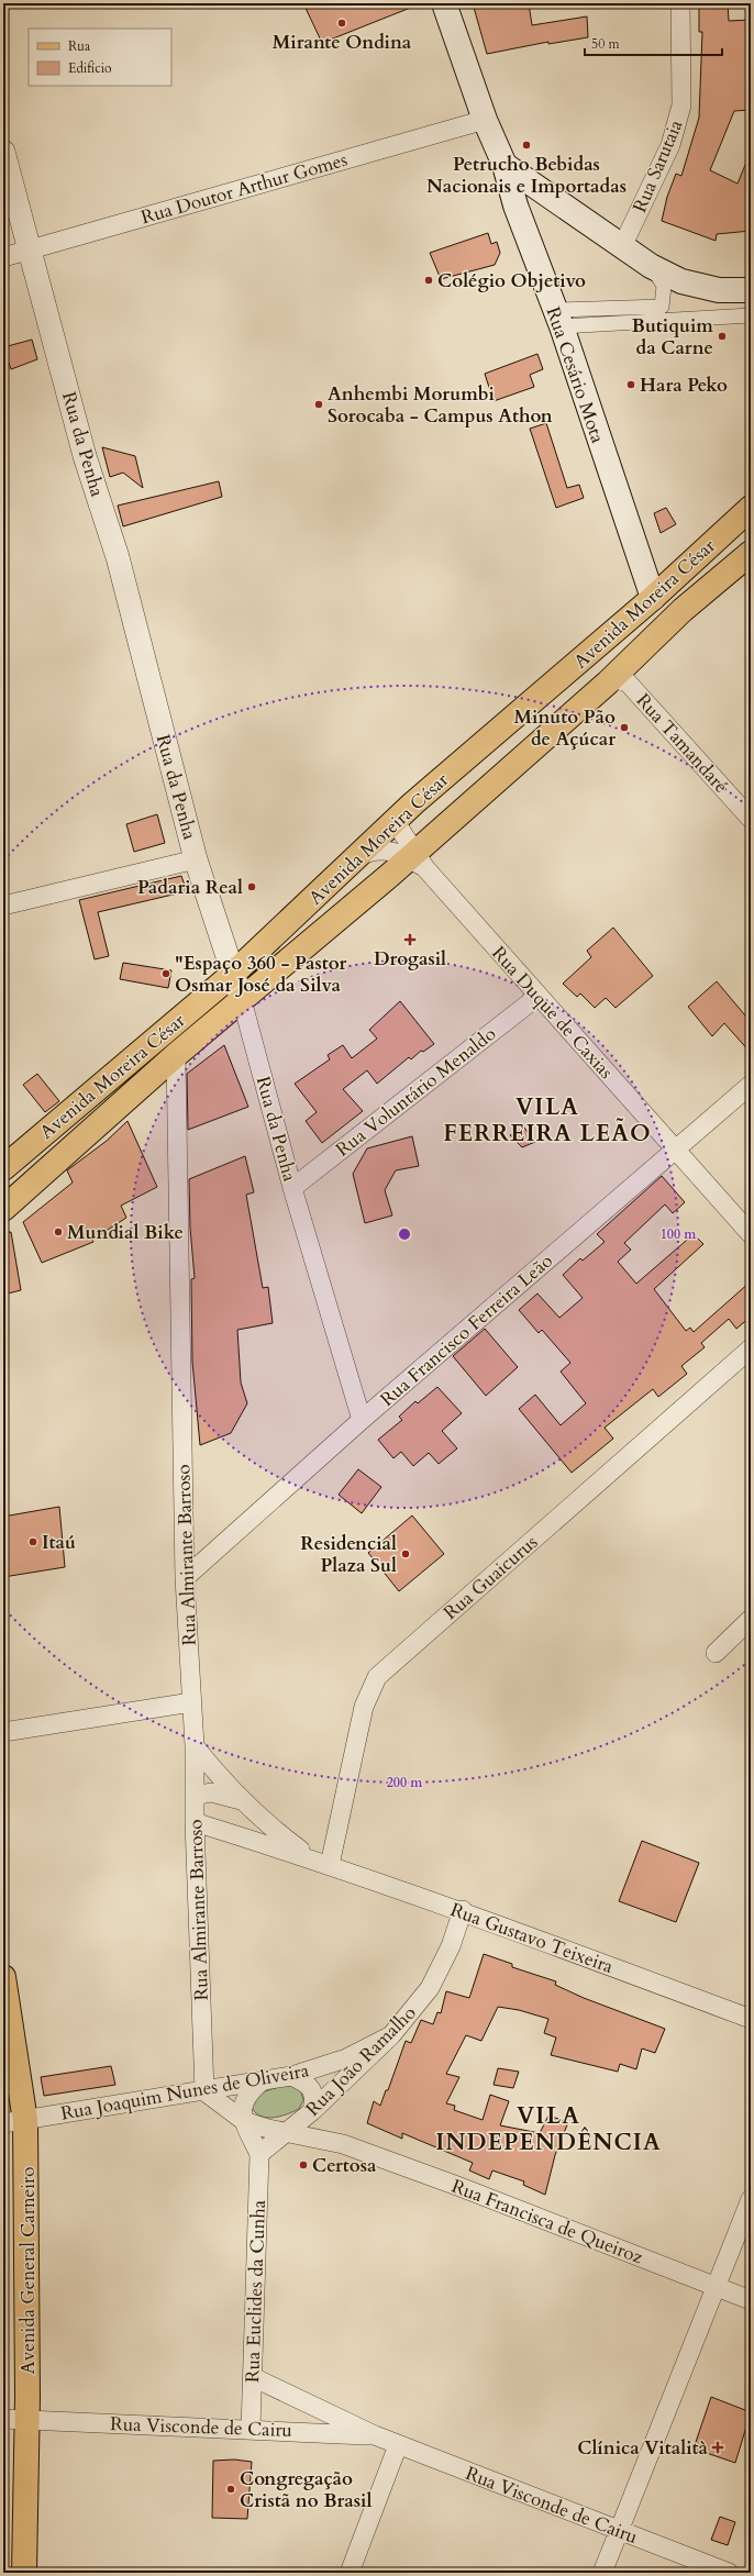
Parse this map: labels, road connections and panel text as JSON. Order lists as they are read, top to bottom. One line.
{"streets":{"main road":["Rua Cesário Mota","Avenida Moreira César","Avenida General Carneiro"],"street":["Rua Sarutaia","Rua Doutor Arthur Gomes","Rua da Penha","Rua Tamandaré","Rua Duque de Caxias","Rua Voluntário Menaldo","Rua Francisco Ferreira Leão","Rua Almirante Barroso","Rua Guaicurus","Rua Gustavo Teixeira","Rua João Ramalho","Rua Joaquim Nunes de Oliveira","Rua Francisca de Queiroz","Rua Euclides da Cunha","Rua Visconde de Cairu"]},"crossings":[["Rua Doutor Arthur Gomes","Rua Cesário Mota"],["Rua Doutor Arthur Gomes","Rua da Penha"],["Rua Cesário Mota","Avenida Moreira César"],["Rua da Penha","Avenida Moreira César"],["Rua da Penha","Rua Voluntário Menaldo"],["Rua da Penha","Rua Francisco Ferreira Leão"],["Avenida Moreira César","Rua Tamandaré"],["Avenida Moreira César","Rua Duque de Caxias"],["Avenida Moreira César","Rua Almirante Barroso"],["Rua Duque de Caxias","Rua Voluntário Menaldo"],["Rua Duque de Caxias","Rua Francisco Ferreira Leão"],["Rua Francisco Ferreira Leão","Rua Almirante Barroso"],["Rua Almirante Barroso","Rua Gustavo Teixeira"],["Rua Almirante Barroso","Rua Joaquim Nunes de Oliveira"],["Rua Almirante Barroso","Rua Euclides da Cunha"],["Rua Guaicurus","Rua Gustavo Teixeira"],["Rua Gustavo Teixeira","Rua João Ramalho"],["Rua João Ramalho","Rua Joaquim Nunes de Oliveira"],["Rua João Ramalho","Rua Francisca de Queiroz"],["Rua João Ramalho","Rua Euclides da Cunha"],["Rua Joaquim Nunes de Oliveira","Rua Francisca de Queiroz"],["Rua Joaquim Nunes de Oliveira","Avenida General Carneiro"],["Rua Joaquim Nunes de Oliveira","Rua Euclides da Cunha"],["Rua Francisca de Queiroz","Rua Euclides da Cunha"],["Avenida General Carneiro","Rua Visconde de Cairu"],["Rua Euclides da Cunha","Rua Visconde de Cairu"]],"districts":["VILA FERREIRA LEÃO","VILA INDEPENDÊNCIA"],"places":{"other":["Mirante Ondina","Petrucho Bebidas Nacionais e Importadas","Colégio Objetivo","Butiquim da Carne","Hara Peko","Anhembi Morumbi Sorocaba - Campus Athon","Minuto Pão de Açúcar","Padaria Real","\"Espaço 360 - Pastor Osmar José da Silva","Mundial Bike","Itaú","Residencial Plaza Sul","Certosa","Congregação Cristã no Brasil"],"health":["Drogasil","Clínica Vitalità"]},"legend":["Rua","Edifício"],"scale_bar":"50 m","rings":["100 m","200 m"]}
